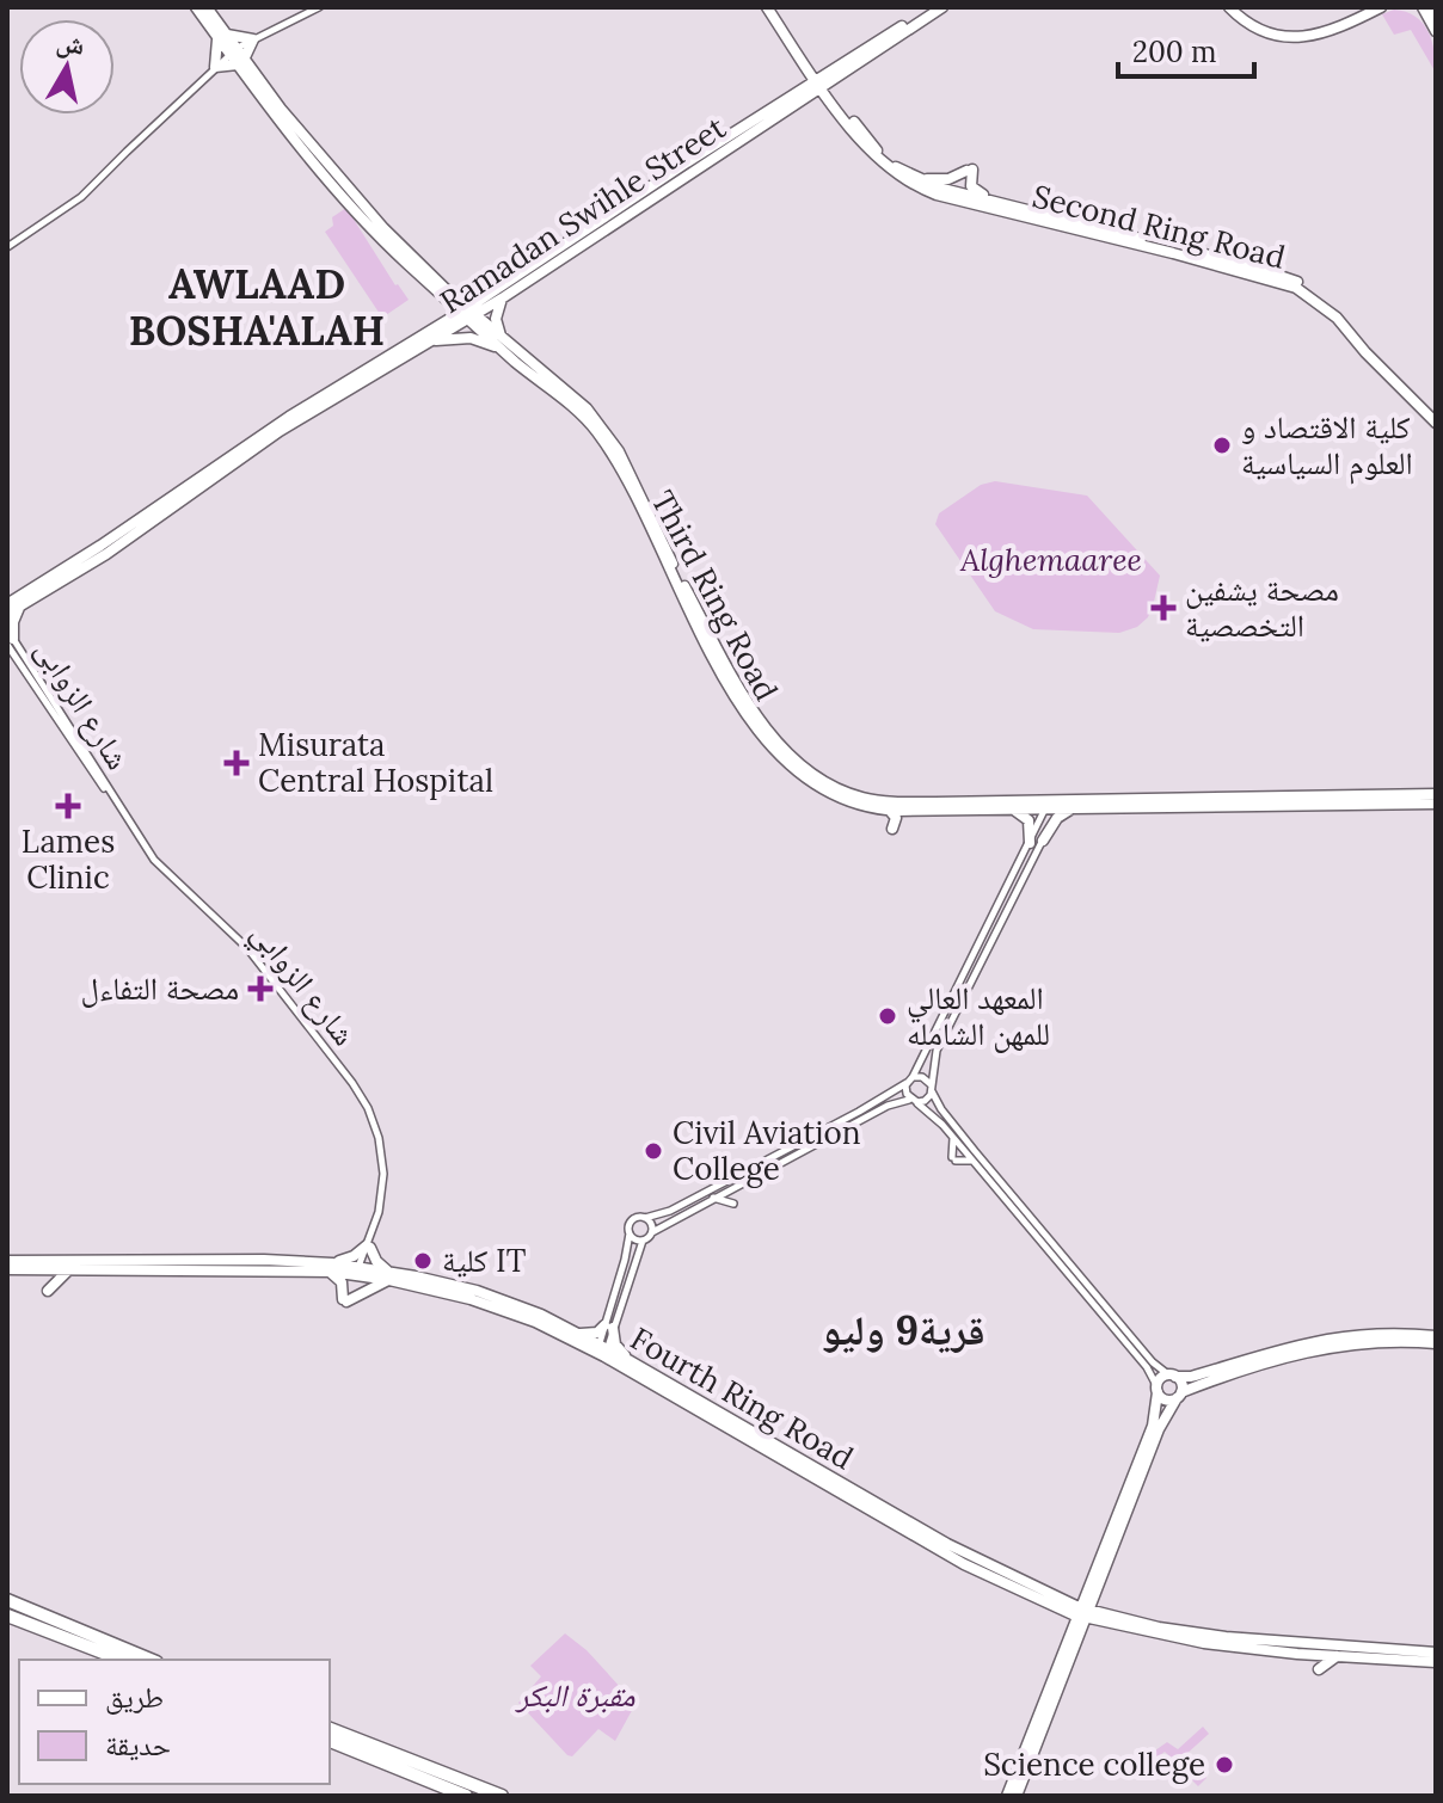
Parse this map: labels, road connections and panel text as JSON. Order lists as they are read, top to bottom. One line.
{"streets":{"main road":["Ramadan Swihle Street","Second Ring Road","Third Ring Road","Fourth Ring Road"],"street":["شارع الزوابى","شارع الزوابي"]},"crossings":[["Ramadan Swihle Street","Third Ring Road"],["شارع الزوابى","شارع الزوابي"],["شارع الزوابي","Fourth Ring Road"]],"districts":["AWLAAD BOSHA'ALAH","قرية9 وليو"],"parks":["Alghemaaree","مقبرة البكر"],"places":{"other":["كلية الاقتصاد و العلوم السياسية","المعهد العالي للمهن الشامله","Civil Aviation College","كلية IT","Science college"],"health":["مصحة يشفين التخصصية","Misurata Central Hospital","Lames Clinic","مصحة التفاءل"]},"legend":["طريق","حديقة"],"scale_bar":"200 m","north":"top"}
